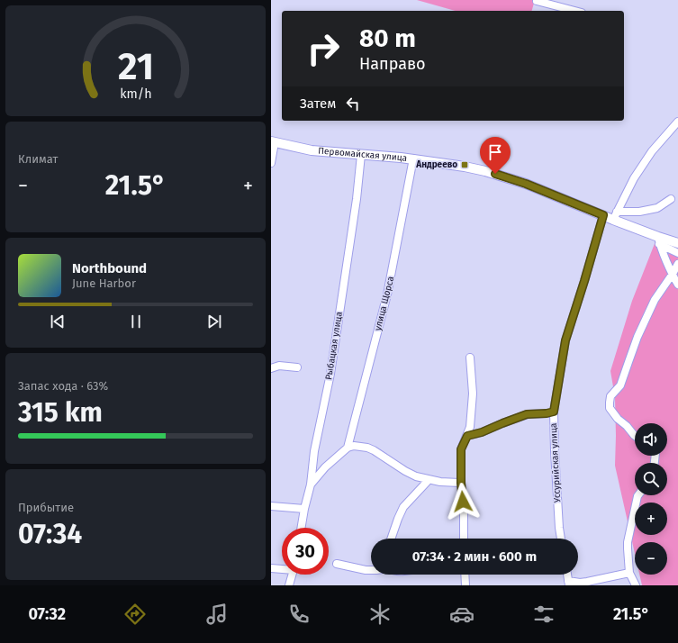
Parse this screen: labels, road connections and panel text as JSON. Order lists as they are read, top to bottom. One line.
{"streets":{"main road":["Первомайская улица"],"street":["улица Щорса","Рыбацкая улица","Уссурийская улица"]},"crossings":[["Первомайская улица","улица Щорса"],["Первомайская улица","Рыбацкая улица"],["Первомайская улица","Уссурийская улица"]],"places":{"transit":["Андреево"]},"page":{"turn":["80 m","Направо"],"then":"Затем","tile":["Климат",["Запас хода · 63%","315 km"],["Прибытие","07:34"]],"heat":["−","21.5°","+"],"song":["Northbound","June Harbor"],"map_buttons":["+","−"],"limit":"30","trip":"07:34 · 2 мин · 600 m","tabs":["07:32","21.5°"],"gauge":["21","km/h"]}}
